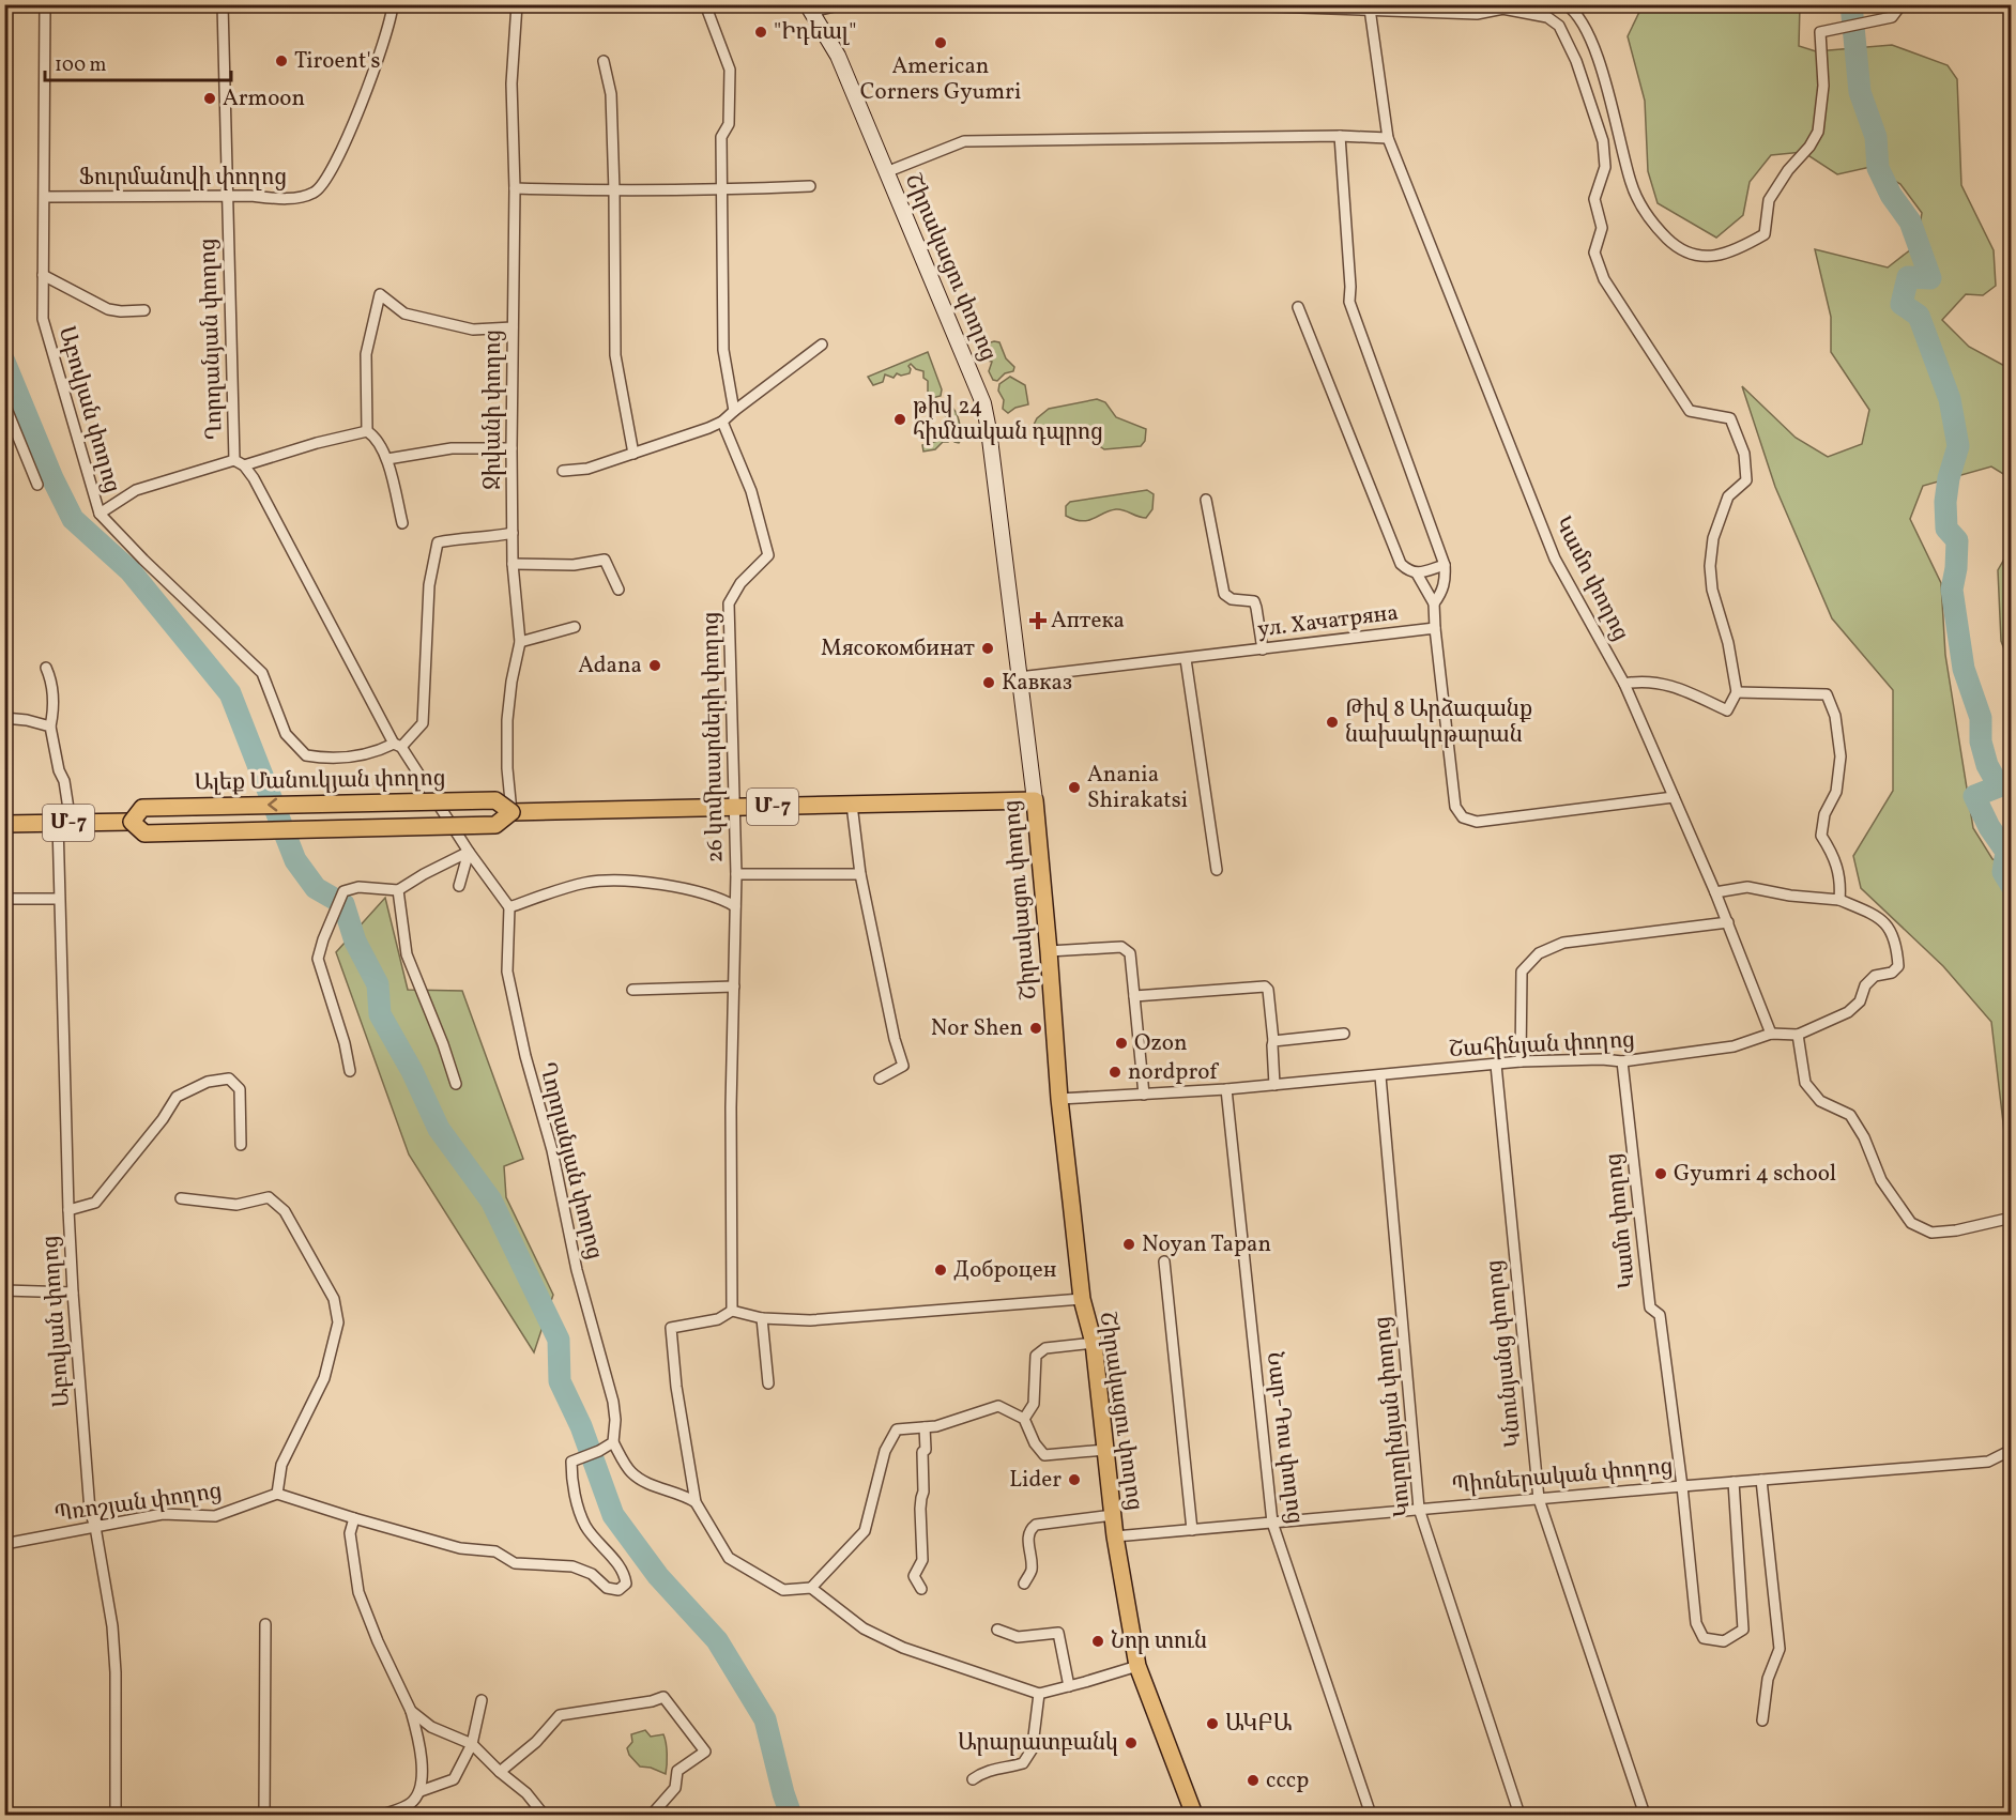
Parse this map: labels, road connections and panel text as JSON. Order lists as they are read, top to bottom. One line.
{"streets":{"main road":["Շիրակացու փողոց","Ալեք Մանուկյան փողոց","Մ-7"],"street":["Ֆուրմանովի փողոց","Ղորղանյան փողոց","Աբովյան փողոց","Ջիվանի փողոց","Կամո փողոց","ул. Хачатряна","26 կոմիսարների փողոց","Շահինյան փողոց","Կնունյանց փողոց","Կուրղինյան փողոց","Նար-Դոս փողոց","Պիոներական փողոց","Պռոշյան փողոց"]},"crossings":[["Ֆուրմանովի փողոց","Ղորղանյան փողոց"],["Ֆուրմանովի փողոց","Աբովյան փողոց"],["Շիրակացու փողոց","ул. Хачатряна"],["Շիրակացու փողոց","Ալեք Մանուկյան փողոց"],["Շիրակացու փողոց","Շահինյան փողոց"],["Շիրակացու փողոց","Պիոներական փողոց"],["Ղորղանյան փողոց","Աբովյան փողոց"],["Աբովյան փողոց","Ալեք Մանուկյան փողոց"],["Աբովյան փողոց","Պռոշյան փողոց"],["Ջիվանի փողոց","Ալեք Մանուկյան փողոց"],["Կամո փողոց","Շահինյան փողոց"],["Կամո փողոց","Պիոներական փողոց"],["26 կոմիսարների փողոց","Ալեք Մանուկյան փողոց"],["Շահինյան փողոց","Կնունյանց փողոց"],["Շահինյան փողոց","Կուրղինյան փողոց"],["Շահինյան փողոց","Նար-Դոս փողոց"],["Կնունյանց փողոց","Պիոներական փողոց"],["Կուրղինյան փողոց","Պիոներական փողոց"],["Նար-Դոս փողոց","Պիոներական փողոց"]],"places":{"other":["\"Իդեալ\"","American Corners Gyumri","Tiroent's","Armoon","թիվ 24 հիմնական դպրոց","Мясокомбинат","Adana","Кавказ","Թիվ 8 Արձագանք նախակրթարան","Anania Shirakatsi","Nor Shen","Ozon","nordprof","Gyumri 4 school","Noyan Tapan","Доброцен","Lider","Նոր տուն","ԱԿԲԱ","Արարատբանկ","ссср"],"health":["Аптека"]},"scale_bar":"100 m"}
